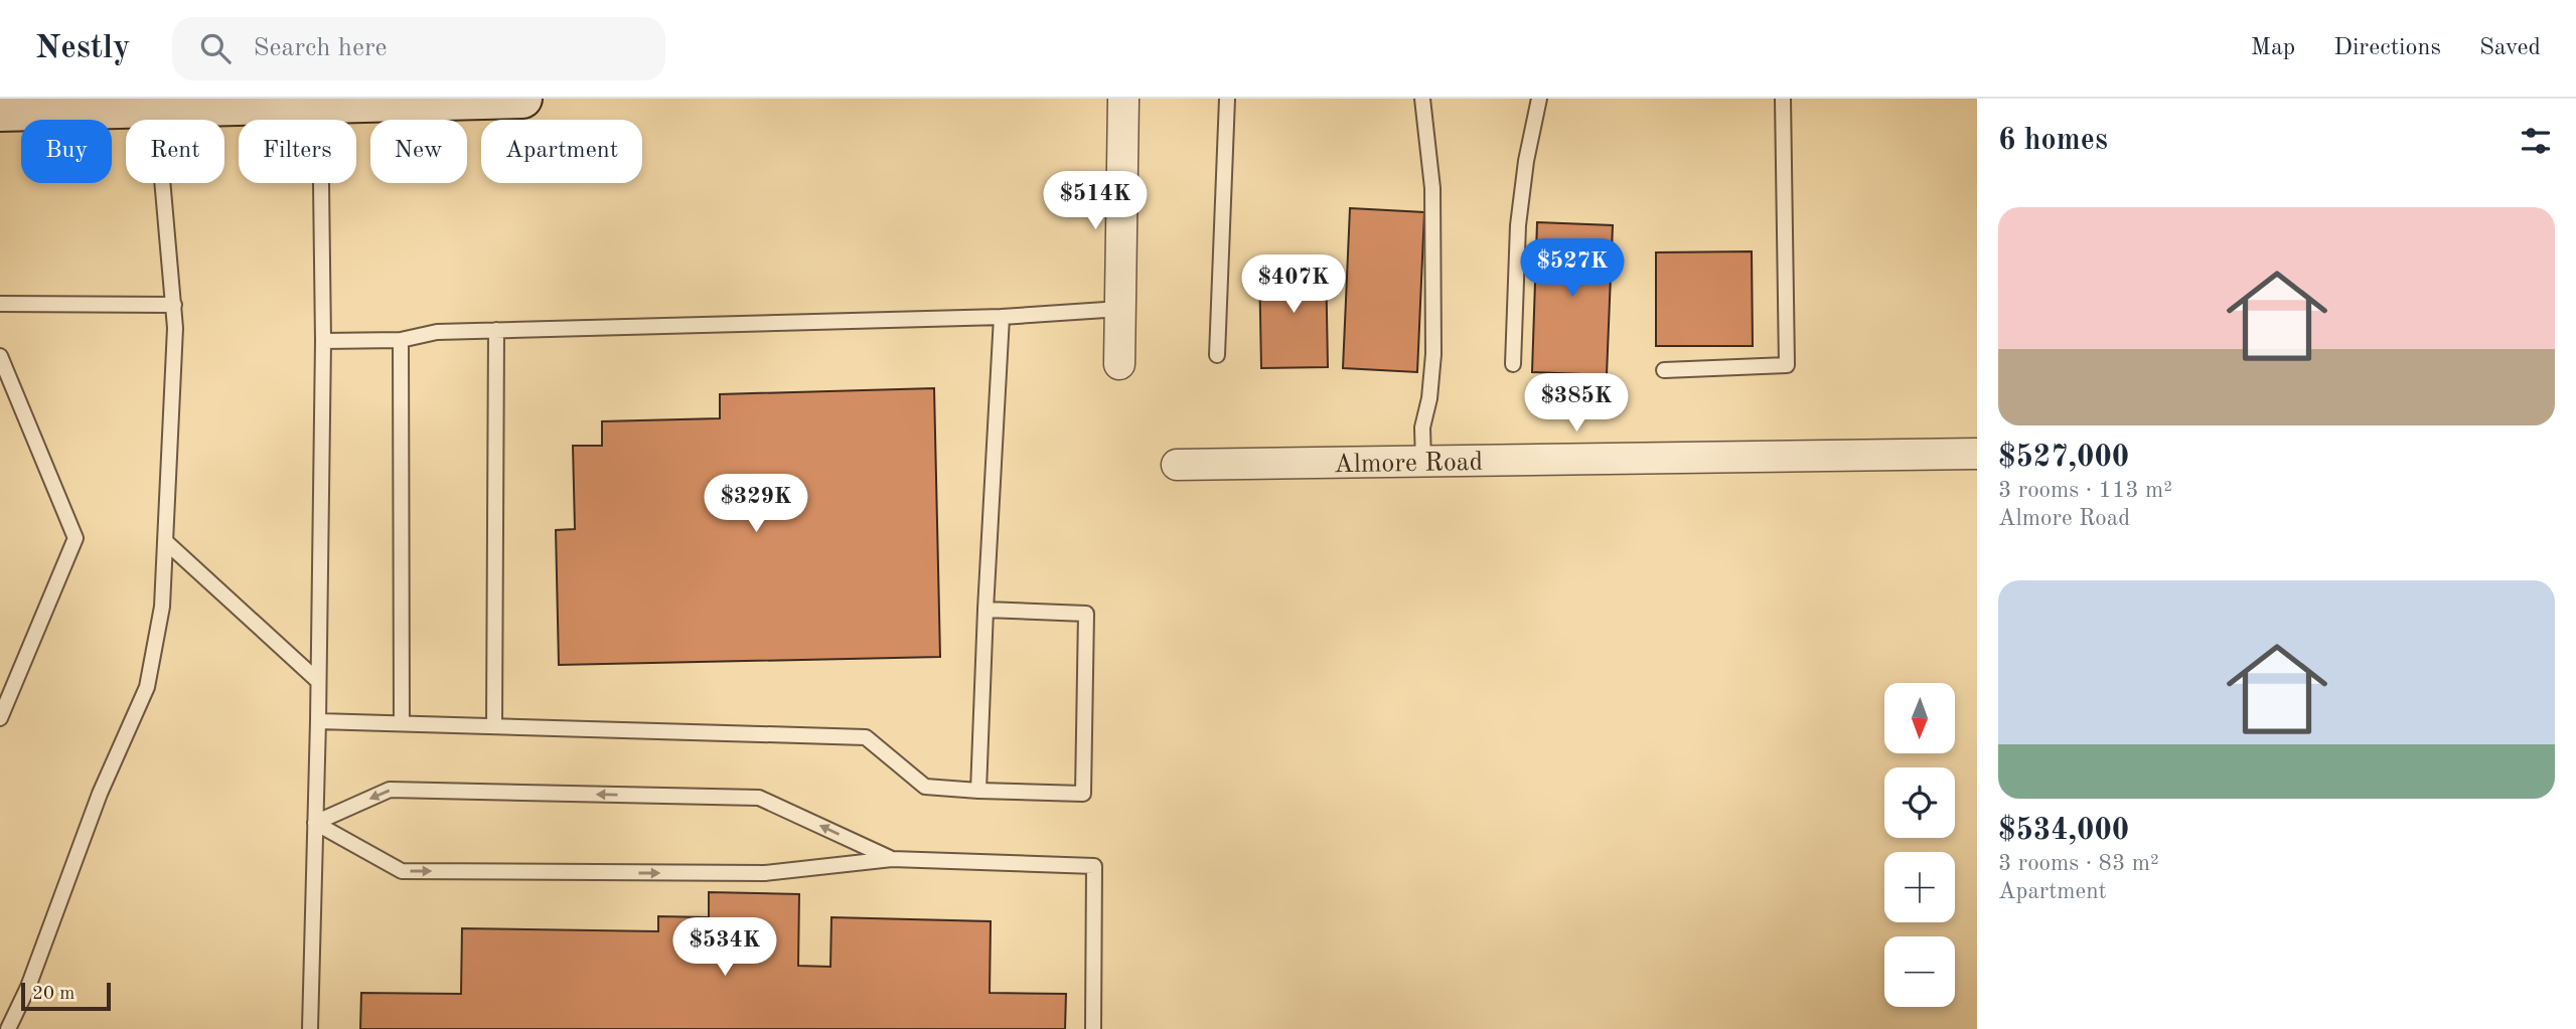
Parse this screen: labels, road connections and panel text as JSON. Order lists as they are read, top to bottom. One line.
{"streets":{"street":["Almore Road"]},"scale_bar":"20 m","north":"bottom","page":{"header":"Nestly","search":"Search here","nav":["Map","Directions","Saved"],"heading":"6 homes","chip":["Buy","Rent","Filters","New","Apartment"],"price":["$514K","$527K","$407K","$385K","$329K","$534K"],"list":[{"name":"$527,000","note":"3 rooms · 113 m² · Almore Road"},{"name":"$534,000","note":"3 rooms · 83 m² · Apartment"}],"map_buttons":["+","−"],"scale":"20 m"}}
